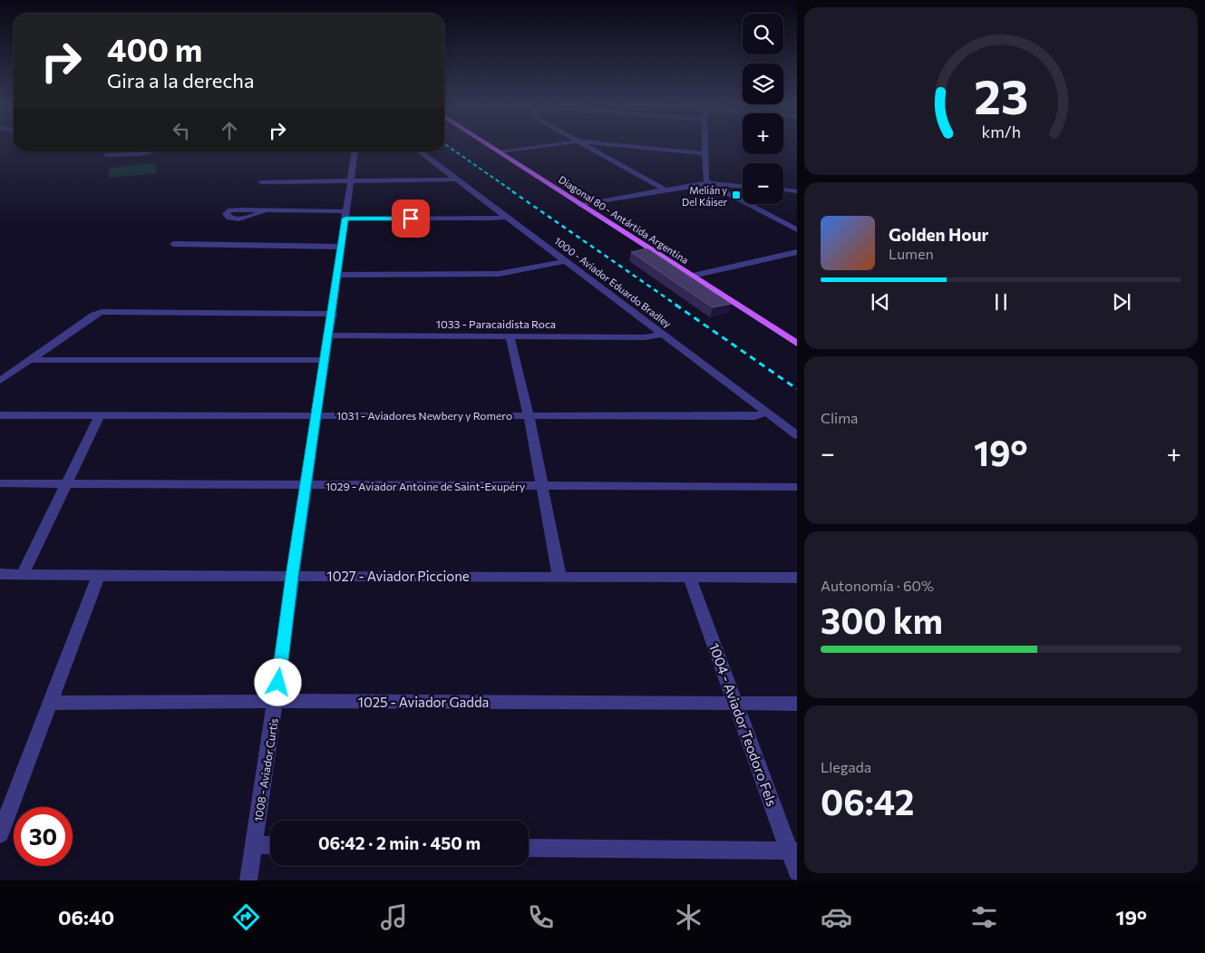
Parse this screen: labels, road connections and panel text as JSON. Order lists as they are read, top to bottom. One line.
{"streets":{"main road":["Diagonal 80 - Antártida Argentina"],"street":["1000 - Aviador Eduardo Bradley","1033 - Paracaidista Roca","1031 - Aviadores Newbery y Romero","1029 - Aviador Antoine de Saint-Exupéry","1027 - Aviador Piccione","1025 - Aviador Gadda","1004 - Aviador Teodoro Fels","1008 - Aviador Curtis"]},"crossings":[["1000 - Aviador Eduardo Bradley","1033 - Paracaidista Roca"],["1000 - Aviador Eduardo Bradley","1031 - Aviadores Newbery y Romero"],["1033 - Paracaidista Roca","1008 - Aviador Curtis"],["1031 - Aviadores Newbery y Romero","1008 - Aviador Curtis"],["1029 - Aviador Antoine de Saint-Exupéry","1008 - Aviador Curtis"],["1027 - Aviador Piccione","1004 - Aviador Teodoro Fels"],["1027 - Aviador Piccione","1008 - Aviador Curtis"],["1025 - Aviador Gadda","1004 - Aviador Teodoro Fels"],["1025 - Aviador Gadda","1008 - Aviador Curtis"]],"places":{"transit":["Melián y Del Káiser"]},"page":{"map_buttons":["+","−"],"turn":["400 m","Gira a la derecha"],"song":["Golden Hour","Lumen"],"tile":["Clima",["Autonomía · 60%","300 km"],["Llegada","06:42"]],"heat":["−","19°","+"],"limit":"30","trip":"06:42 · 2 min · 450 m","tabs":["06:40","19°"],"gauge":["23","km/h"]}}
